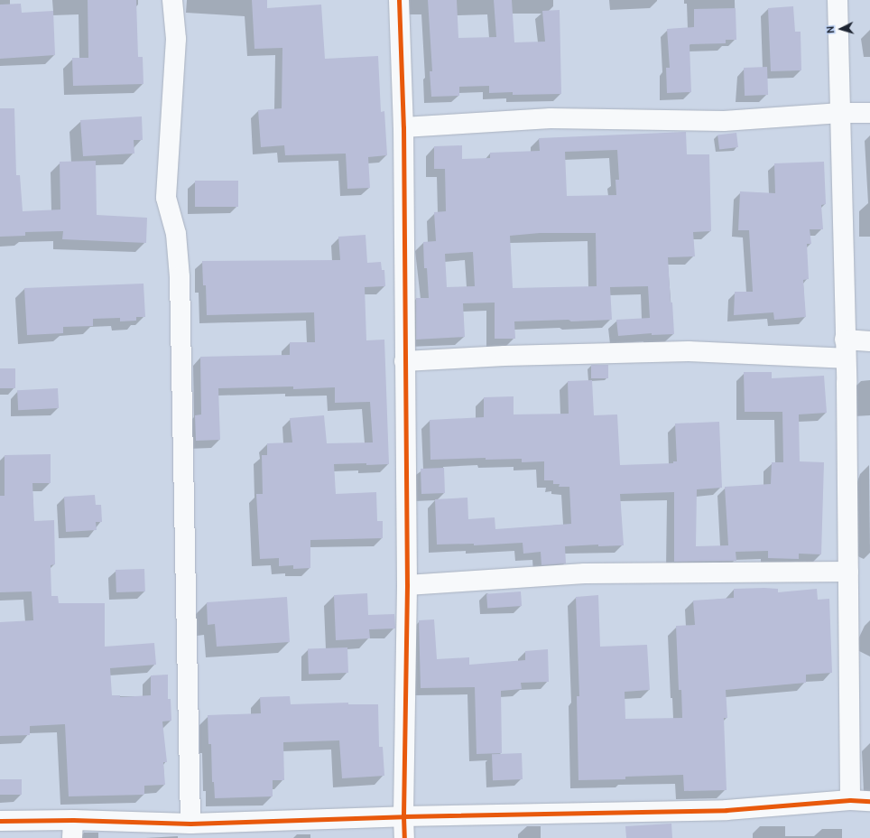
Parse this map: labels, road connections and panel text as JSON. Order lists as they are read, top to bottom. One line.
{"north":"left"}
